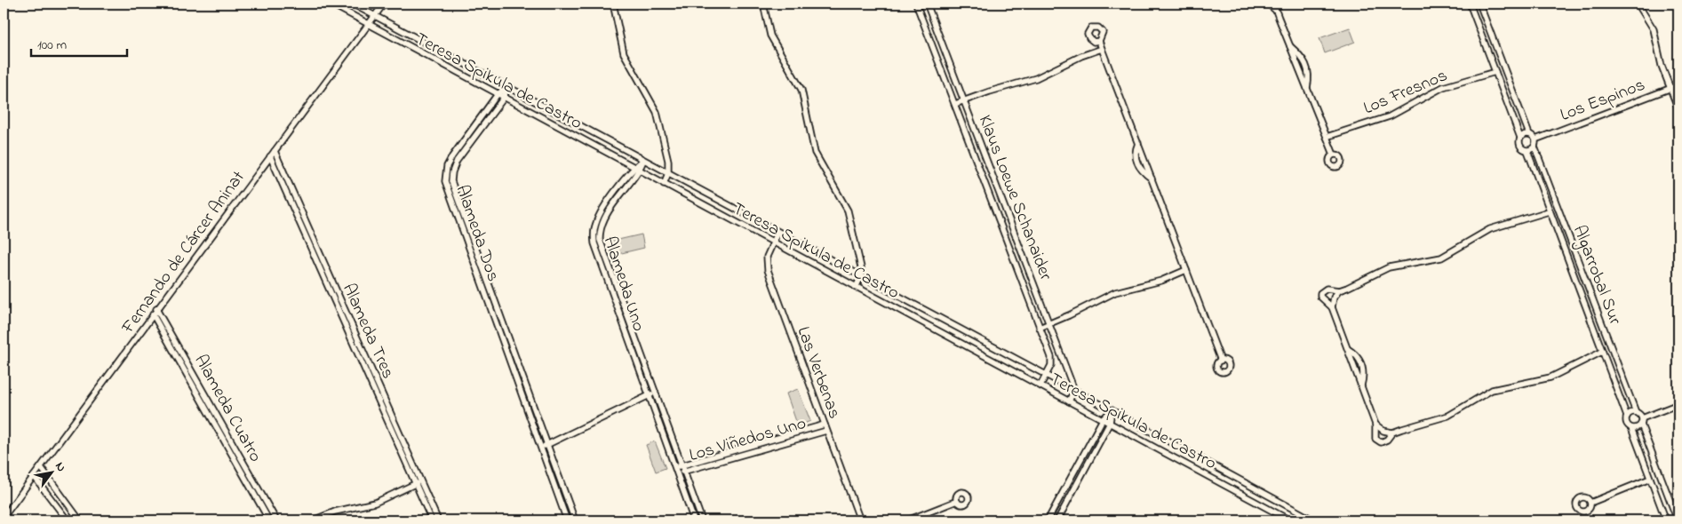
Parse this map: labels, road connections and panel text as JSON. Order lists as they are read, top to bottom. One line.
{"streets":{"street":["Teresa Spikula de Castro","Los Fresnos","Los Espinos","Klaus Loewe Schanaider","Alameda Dos","Fernando de Cárcer Aninat","Algarrobal Sur","Alameda Uno","Alameda Tres","Las Verbenas","Alameda Cuatro","Los Viñedos Uno"]},"crossings":[["Teresa Spikula de Castro","Klaus Loewe Schanaider"],["Teresa Spikula de Castro","Alameda Dos"],["Teresa Spikula de Castro","Fernando de Cárcer Aninat"],["Teresa Spikula de Castro","Alameda Uno"],["Teresa Spikula de Castro","Las Verbenas"],["Los Espinos","Algarrobal Sur"],["Fernando de Cárcer Aninat","Alameda Tres"],["Fernando de Cárcer Aninat","Alameda Cuatro"],["Alameda Uno","Los Viñedos Uno"],["Las Verbenas","Los Viñedos Uno"]],"scale_bar":"100 m","north":"top right"}
